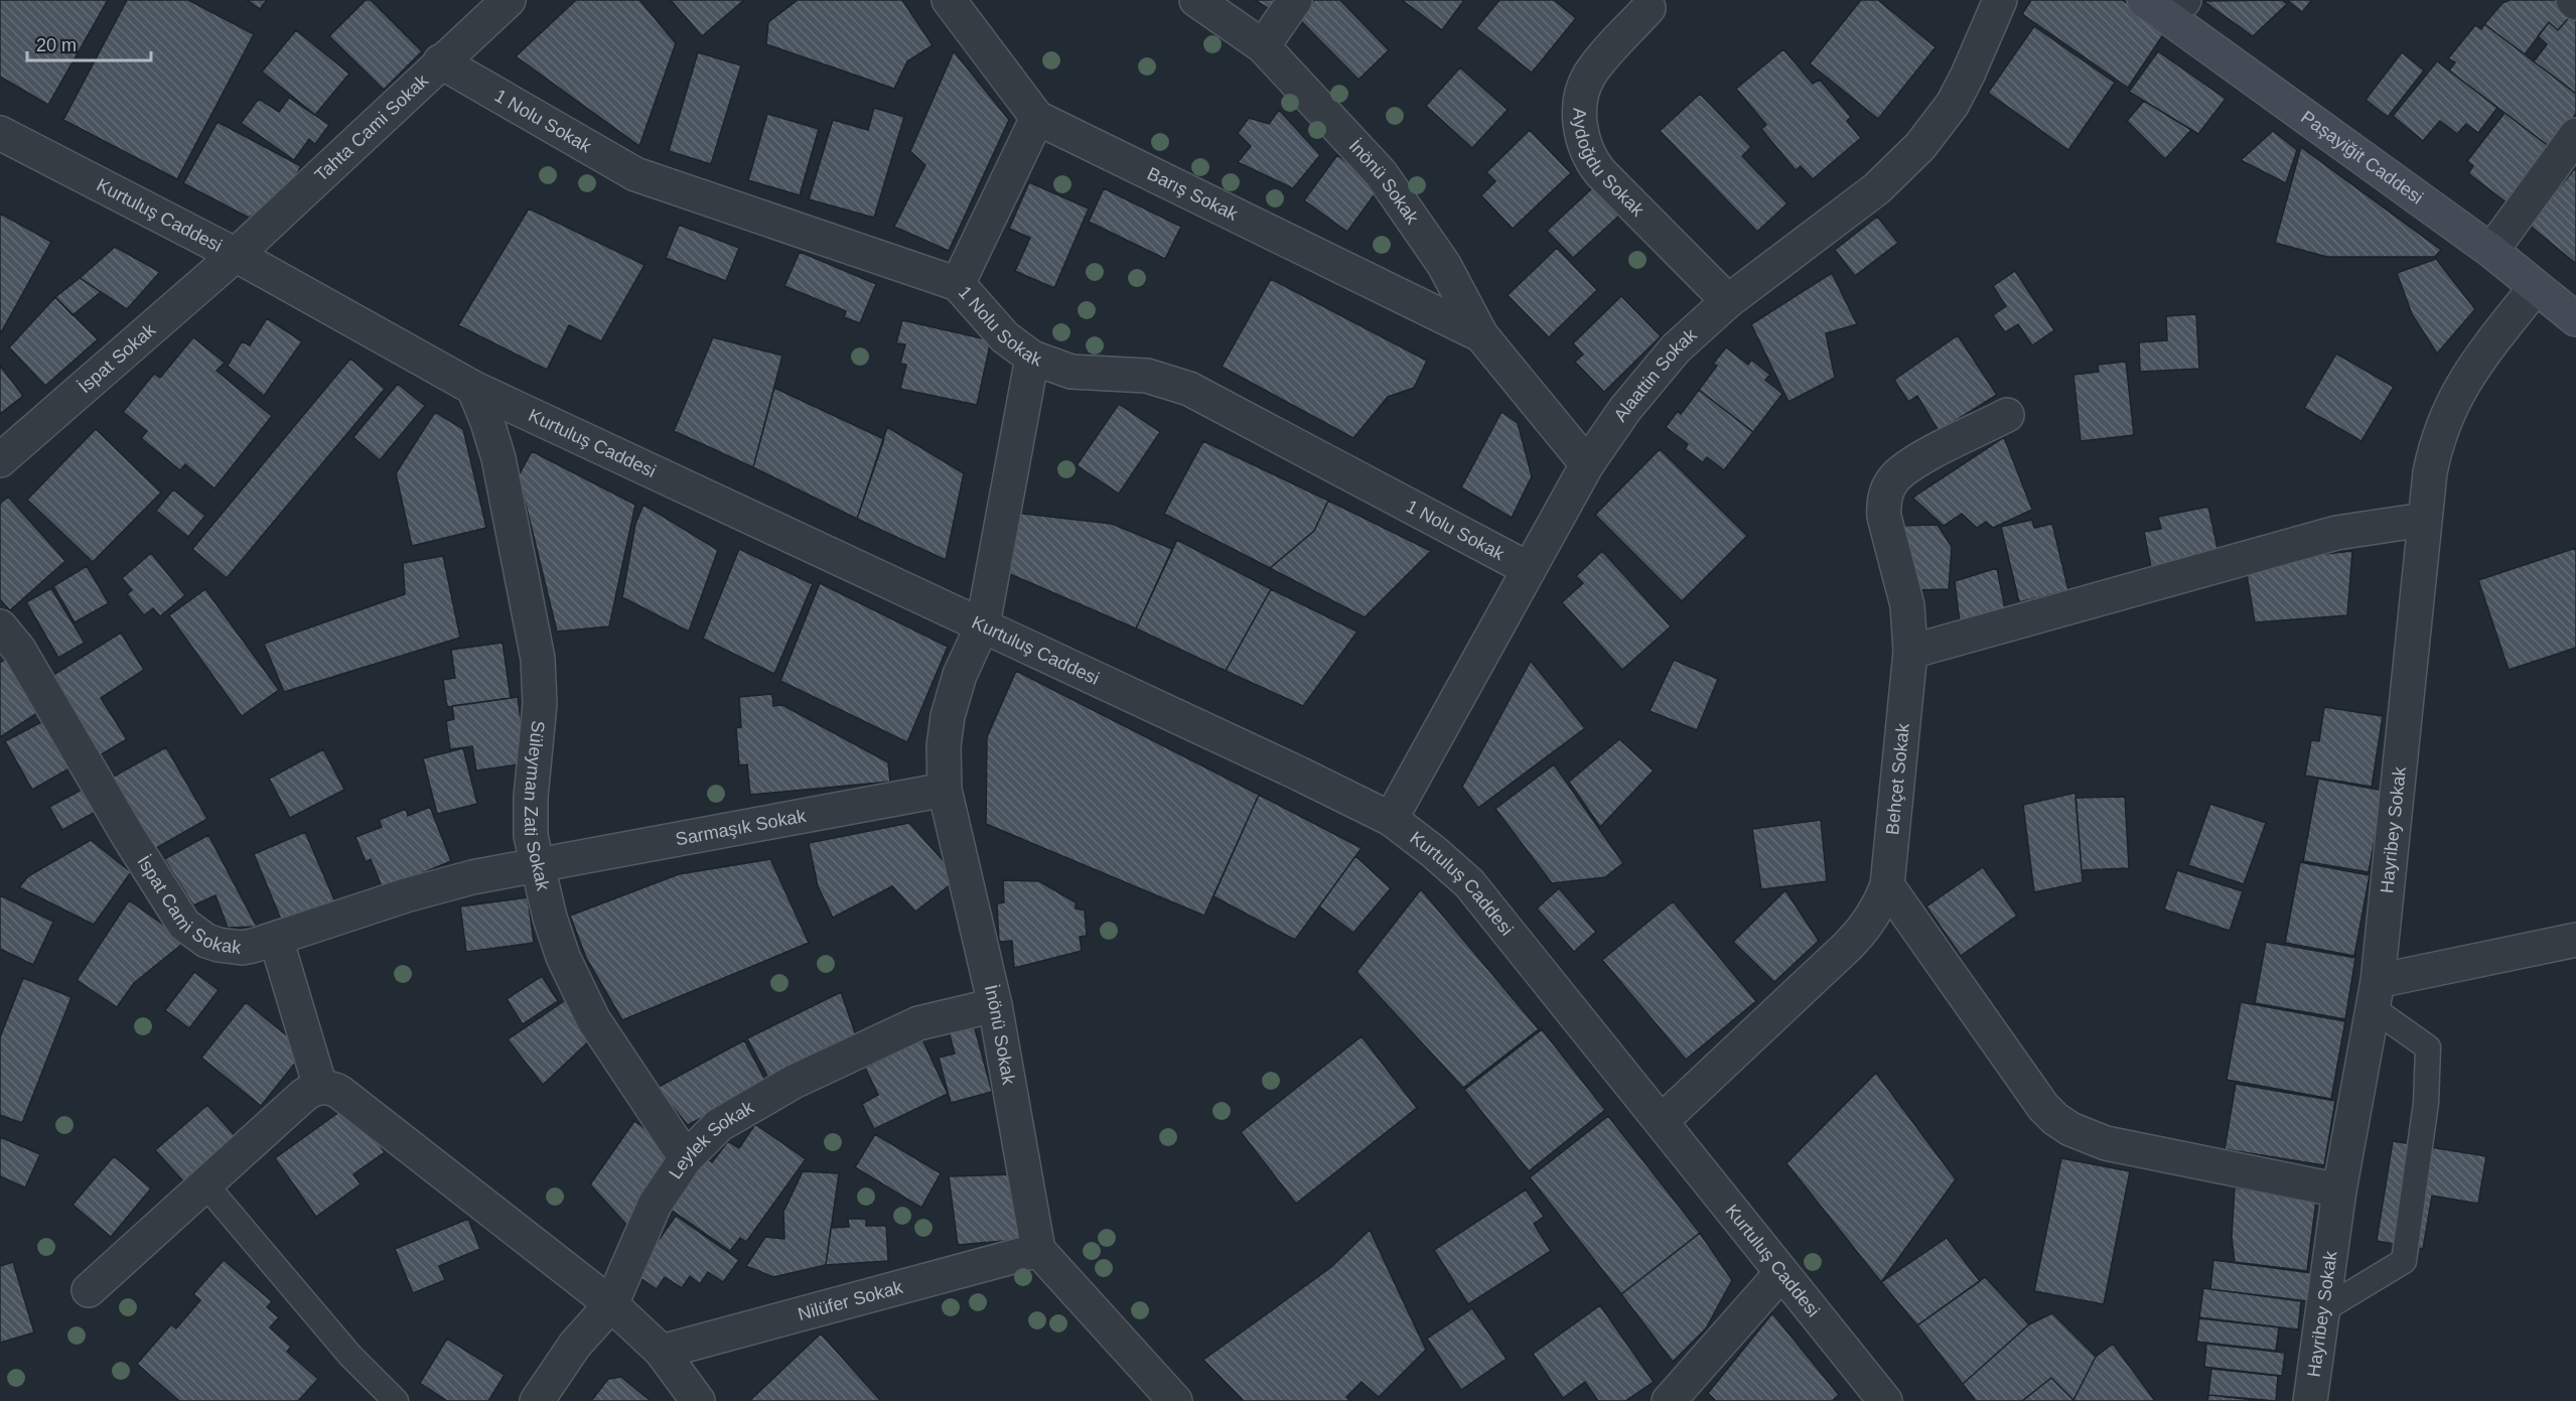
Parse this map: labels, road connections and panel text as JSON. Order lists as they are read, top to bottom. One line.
{"streets":{"main road":["Paşayiğit Caddesi"],"street":["1 Nolu Sokak","Tahta Cami Sokak","Aydoğdu Sokak","İnönü Sokak","Barış Sokak","Kurtuluş Caddesi","İspat Sokak","Alaattin Sokak","Behçet Sokak","Süleyman Zati Sokak","Sarmaşık Sokak","Hayribey Sokak","İspat Cami Sokak","Leylek Sokak","Nilüfer Sokak"]},"crossings":[["1 Nolu Sokak","Tahta Cami Sokak"],["1 Nolu Sokak","İnönü Sokak"],["1 Nolu Sokak","Alaattin Sokak"],["Tahta Cami Sokak","Kurtuluş Caddesi"],["Tahta Cami Sokak","İspat Sokak"],["Paşayiğit Caddesi","Hayribey Sokak"],["Aydoğdu Sokak","Alaattin Sokak"],["İnönü Sokak","Barış Sokak"],["İnönü Sokak","Kurtuluş Caddesi"],["İnönü Sokak","Sarmaşık Sokak"],["İnönü Sokak","Leylek Sokak"],["İnönü Sokak","Nilüfer Sokak"],["Kurtuluş Caddesi","İspat Sokak"],["Kurtuluş Caddesi","Alaattin Sokak"],["Kurtuluş Caddesi","Behçet Sokak"],["Kurtuluş Caddesi","Süleyman Zati Sokak"],["Süleyman Zati Sokak","Sarmaşık Sokak"],["Süleyman Zati Sokak","İspat Cami Sokak"],["Süleyman Zati Sokak","Leylek Sokak"],["Sarmaşık Sokak","İspat Cami Sokak"]],"scale_bar":"20 m"}
